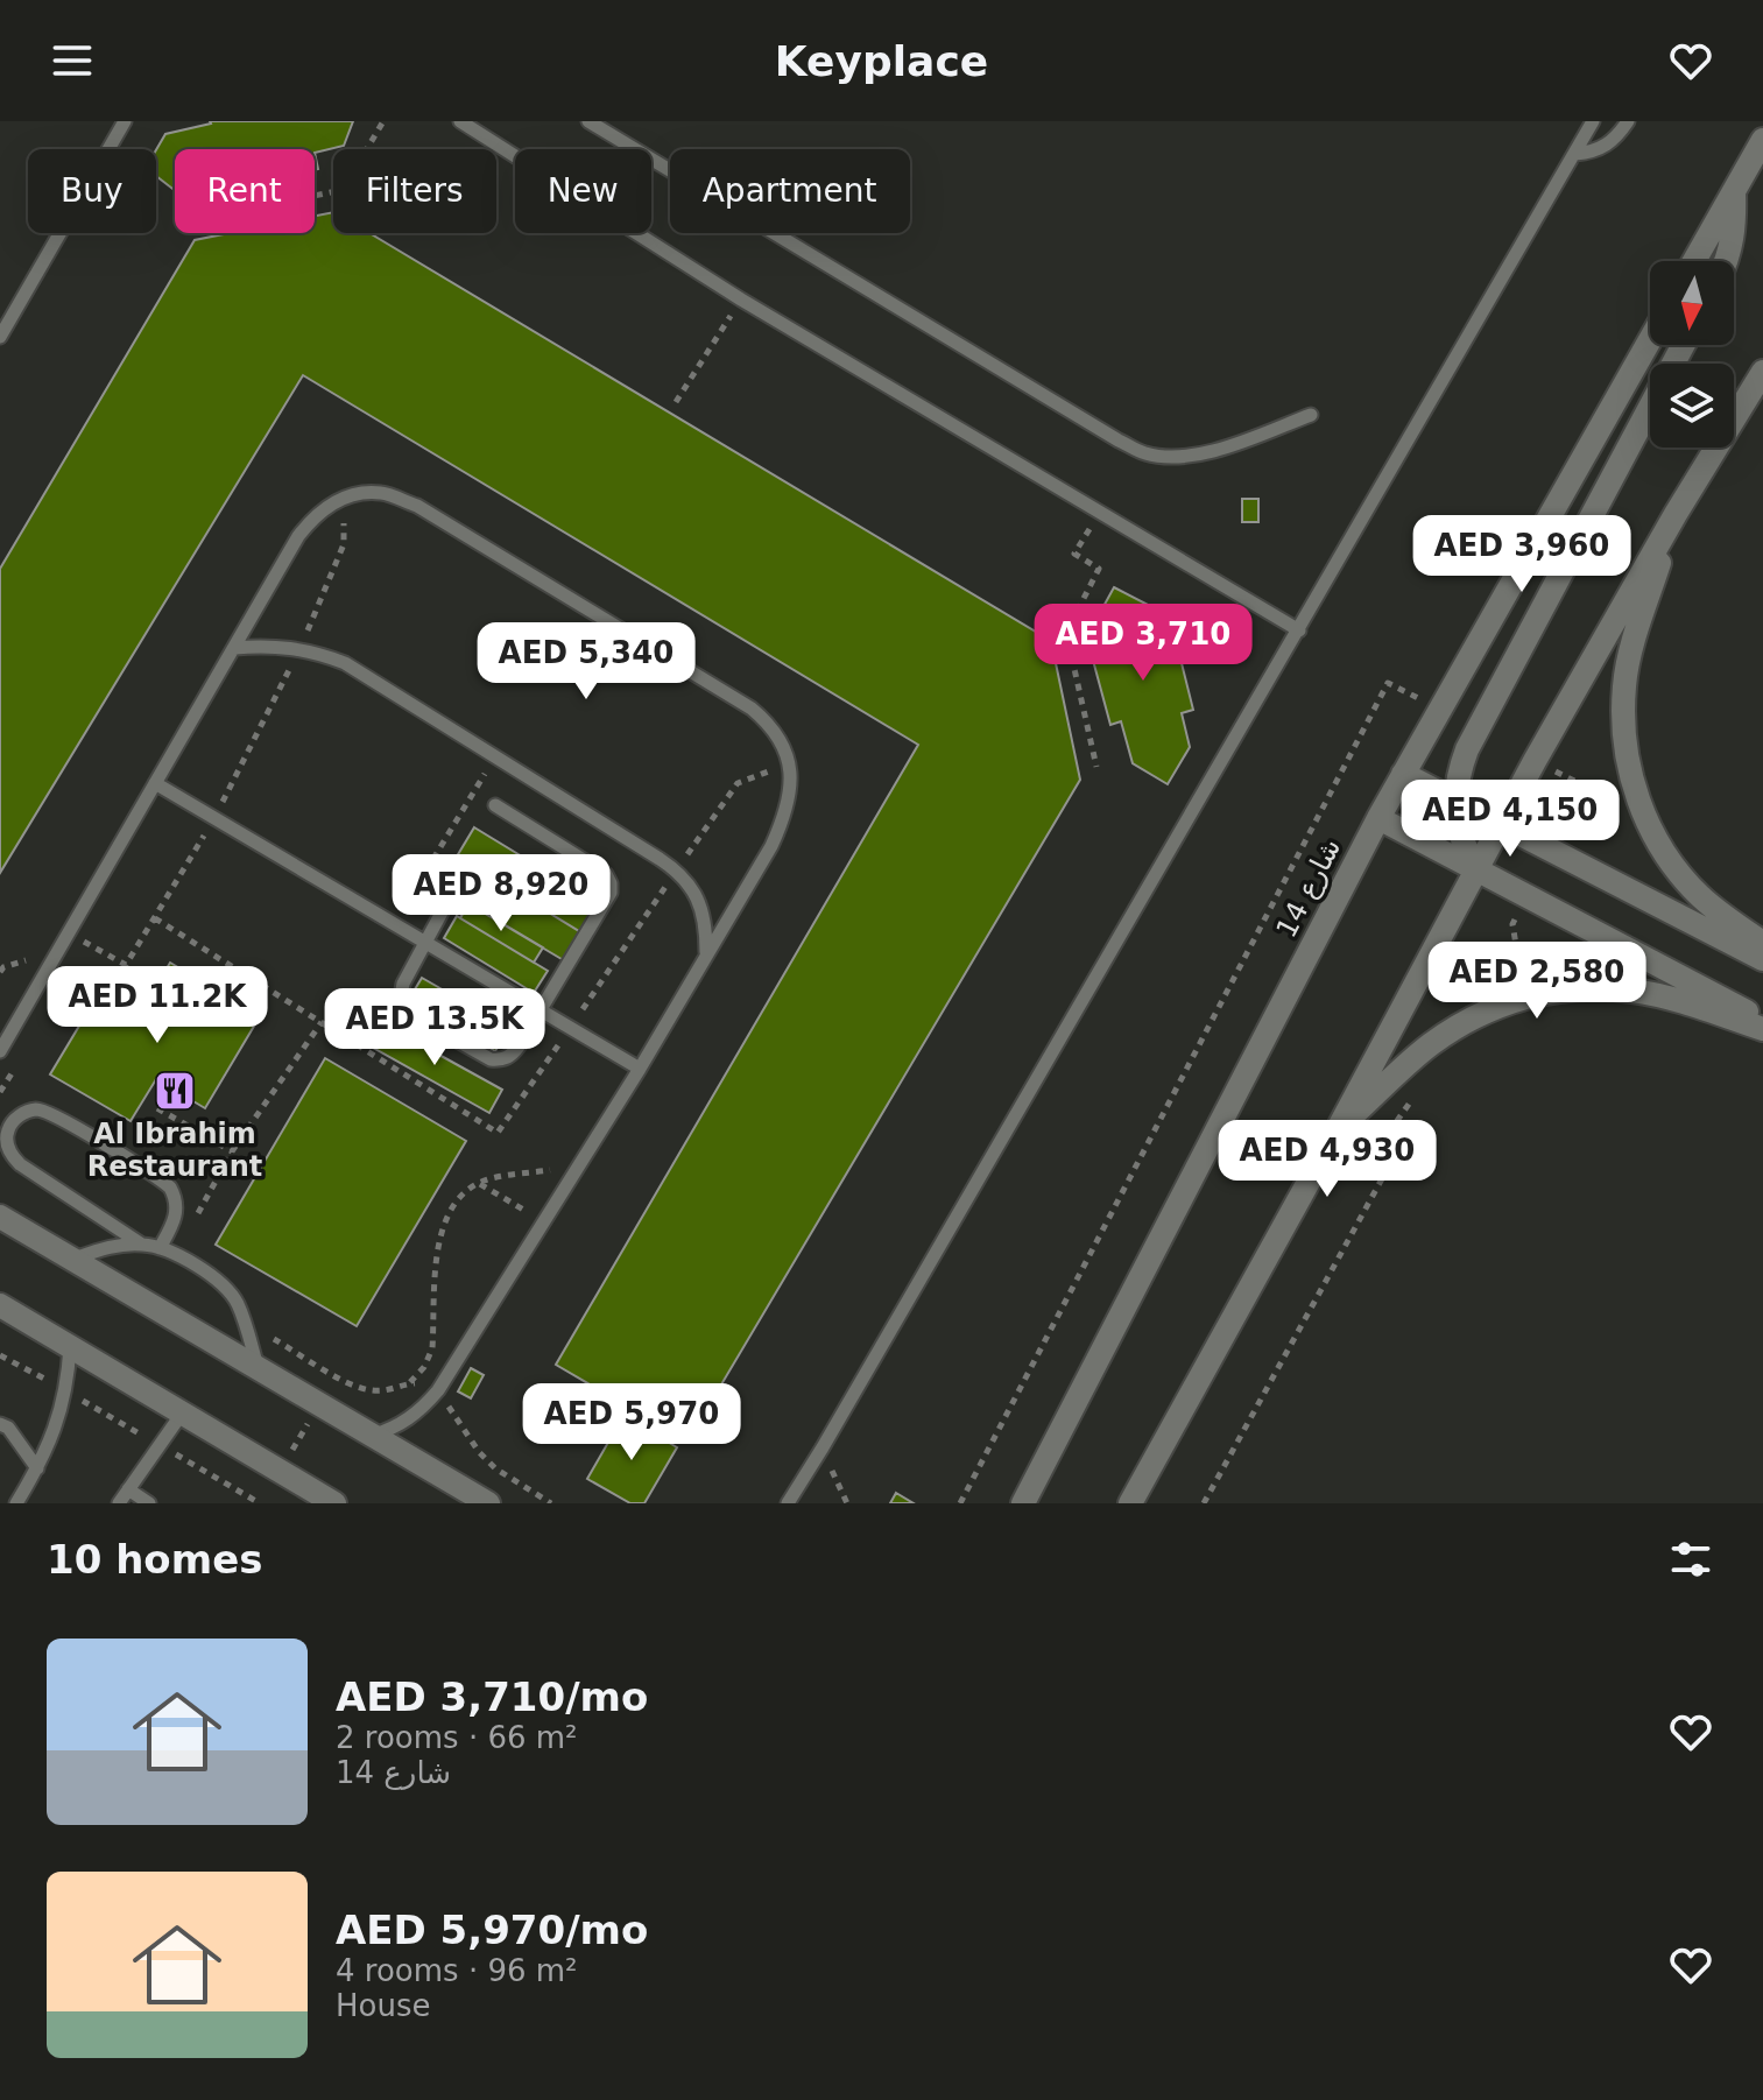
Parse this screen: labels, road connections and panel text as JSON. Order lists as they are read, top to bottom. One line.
{"streets":{"main road":["شارع 14"]},"places":{"restaurant":["Al Ibrahim Restaurant"]},"north":"bottom","page":{"header":"Keyplace","chip":["Buy","Rent","Filters","New","Apartment"],"price":["AED 3,960","AED 3,710","AED 5,340","AED 4,150","AED 8,920","AED 2,580","AED 11.2K","AED 13.5K","AED 4,930","AED 5,970"],"heading":"10 homes","list":[{"name":"AED 3,710/mo","note":"2 rooms · 66 m² · شارع 14"},{"name":"AED 5,970/mo","note":"4 rooms · 96 m² · House"}]}}
